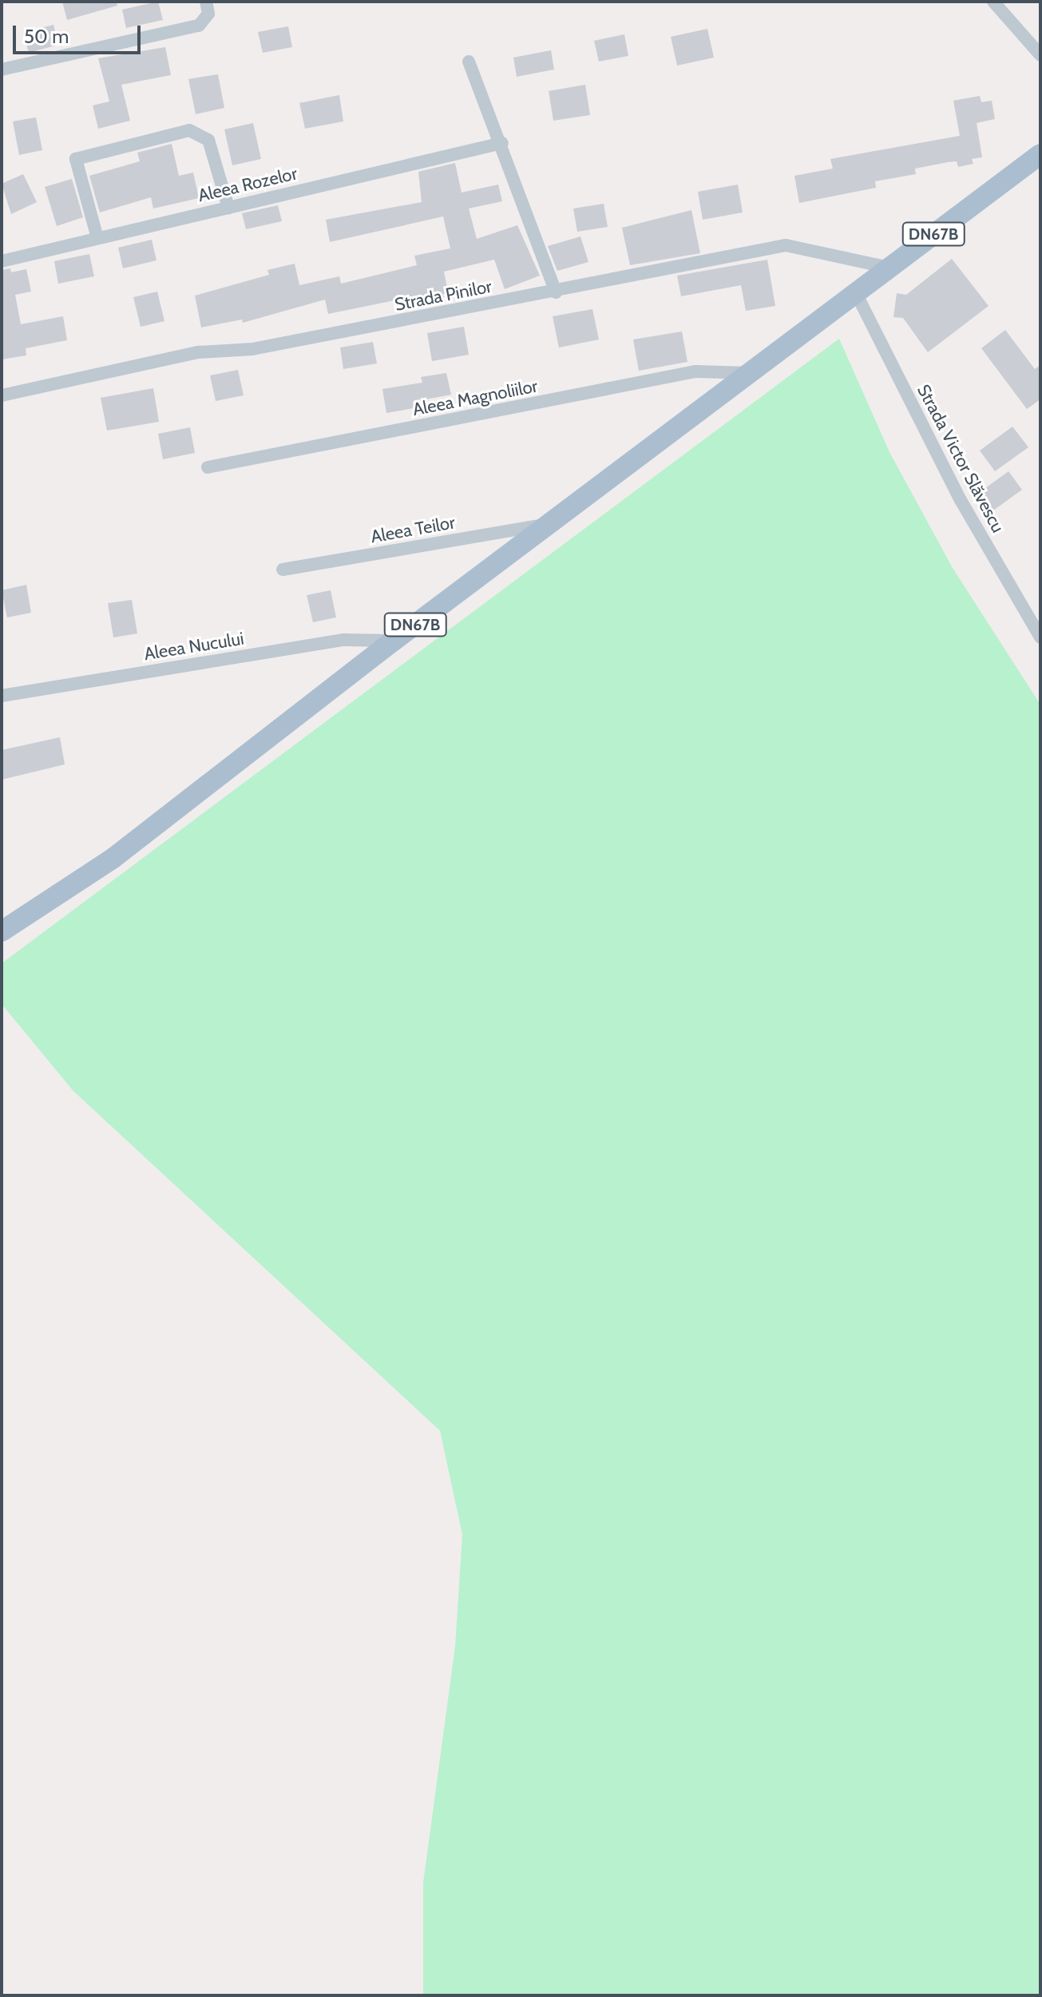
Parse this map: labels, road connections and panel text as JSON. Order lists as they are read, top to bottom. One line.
{"streets":{"main road":["DN67B"],"street":["Aleea Rozelor","Strada Pinilor","Aleea Magnoliilor","Strada Victor Slăvescu","Aleea Teilor","Aleea Nucului"]},"crossings":[["DN67B","Strada Pinilor"],["DN67B","Aleea Magnoliilor"],["DN67B","Strada Victor Slăvescu"],["DN67B","Aleea Teilor"],["DN67B","Aleea Nucului"]],"scale_bar":"50 m"}
